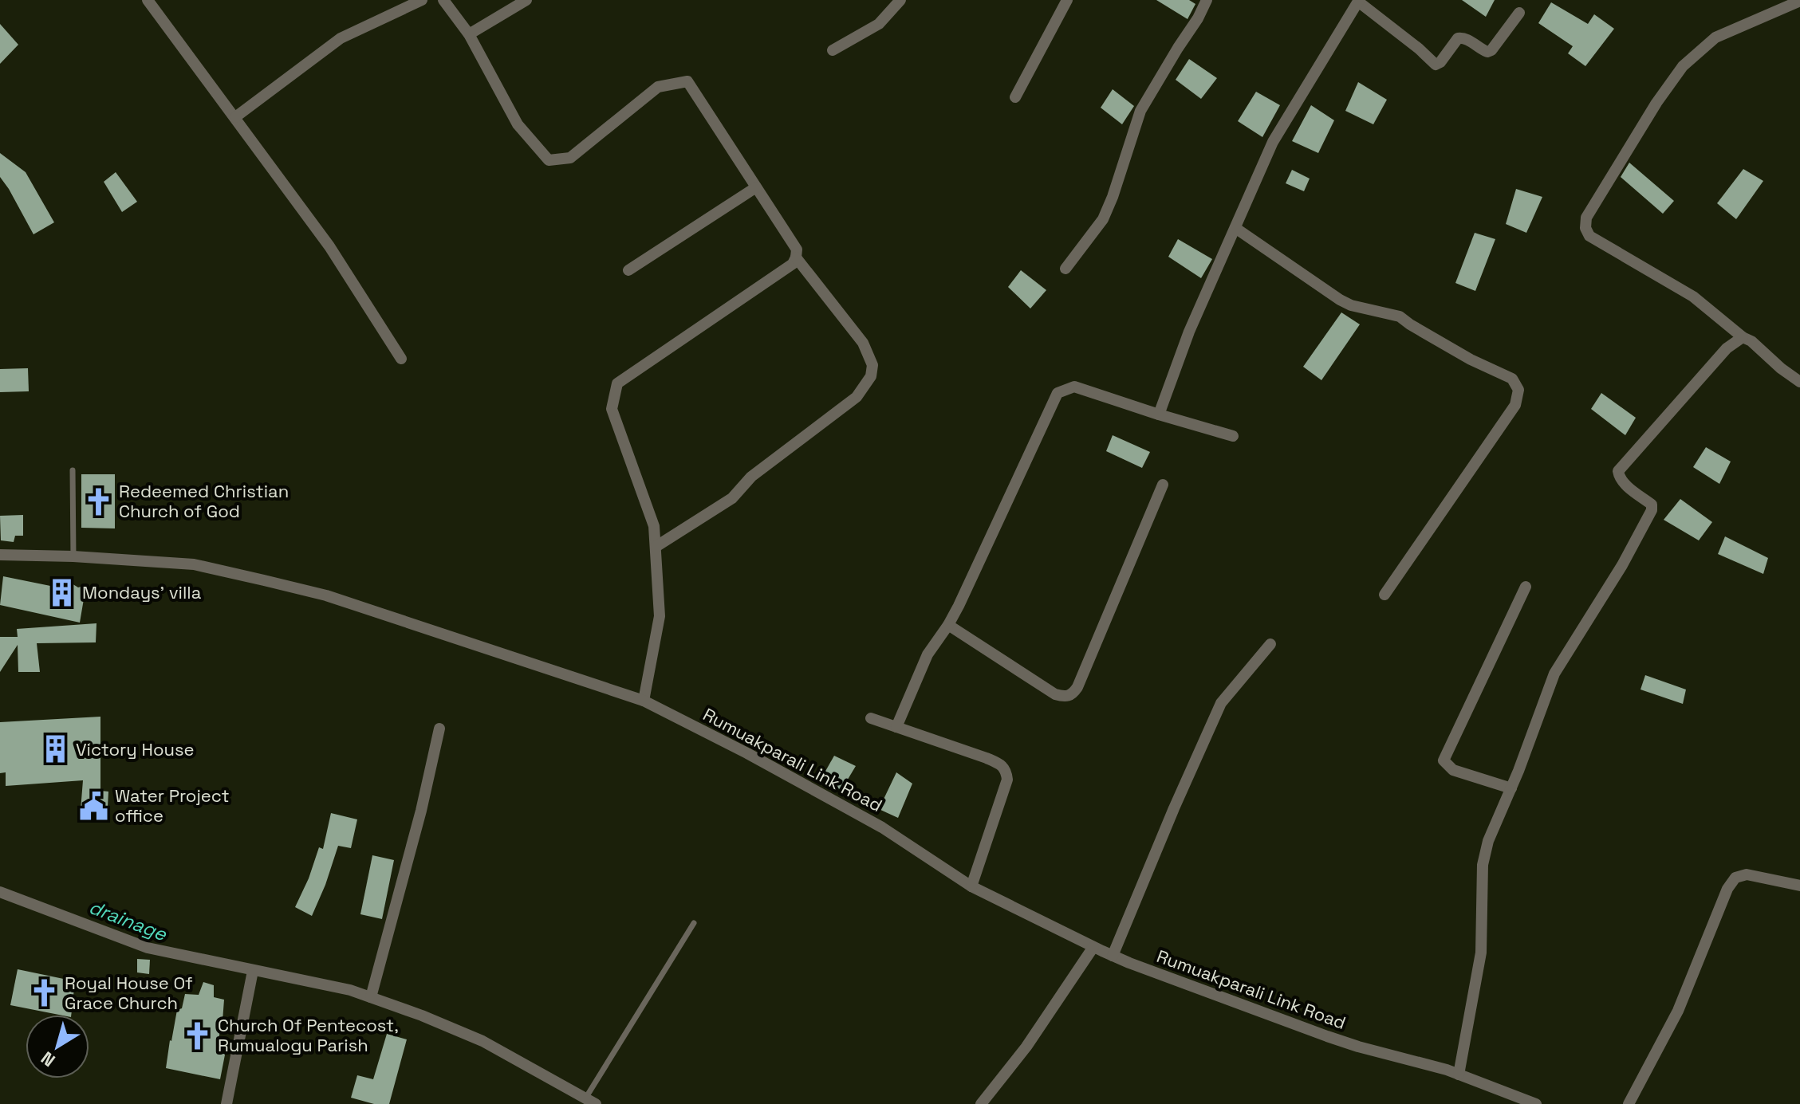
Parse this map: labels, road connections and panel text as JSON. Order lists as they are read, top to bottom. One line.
{"streets":{"street":["Rumuakparali Link Road"]},"water":["drainage"],"places":{"church":["Redeemed Christian Church of God","Royal House Of Grace Church","Church Of Pentecost, Rumualogu Parish"],"building":["Mondays' villa","Victory House"],"public building":["Water Project office"]},"north":"bottom left"}
